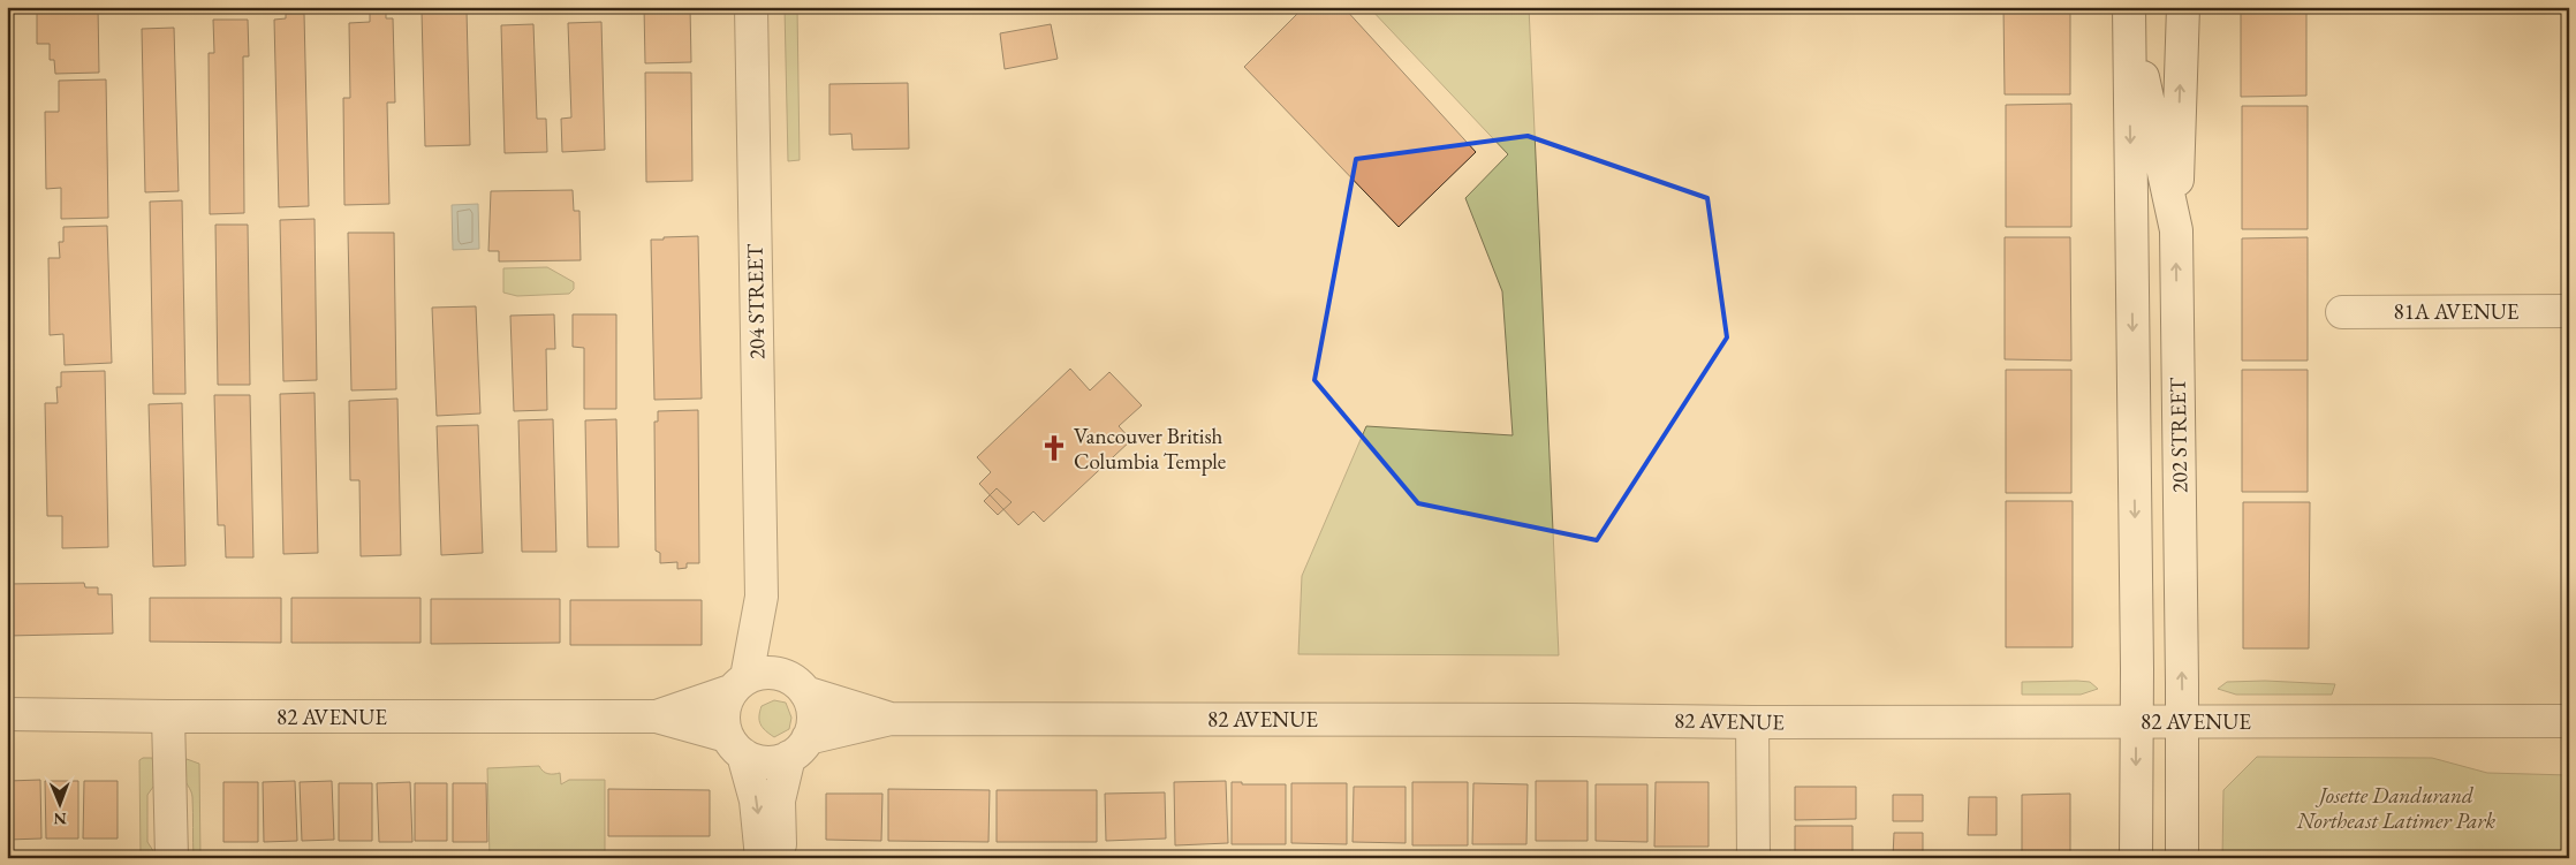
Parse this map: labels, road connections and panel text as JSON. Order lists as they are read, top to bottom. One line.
{"streets":{"street":["204 STREET","81A AVENUE","202 STREET","82 AVENUE"]},"crossings":[["204 STREET","82 AVENUE"],["202 STREET","82 AVENUE"]],"parks":["Josette Dandurand Northeast Latimer Park"],"places":{"church":["Vancouver British Columbia Temple"]},"north":"bottom"}
